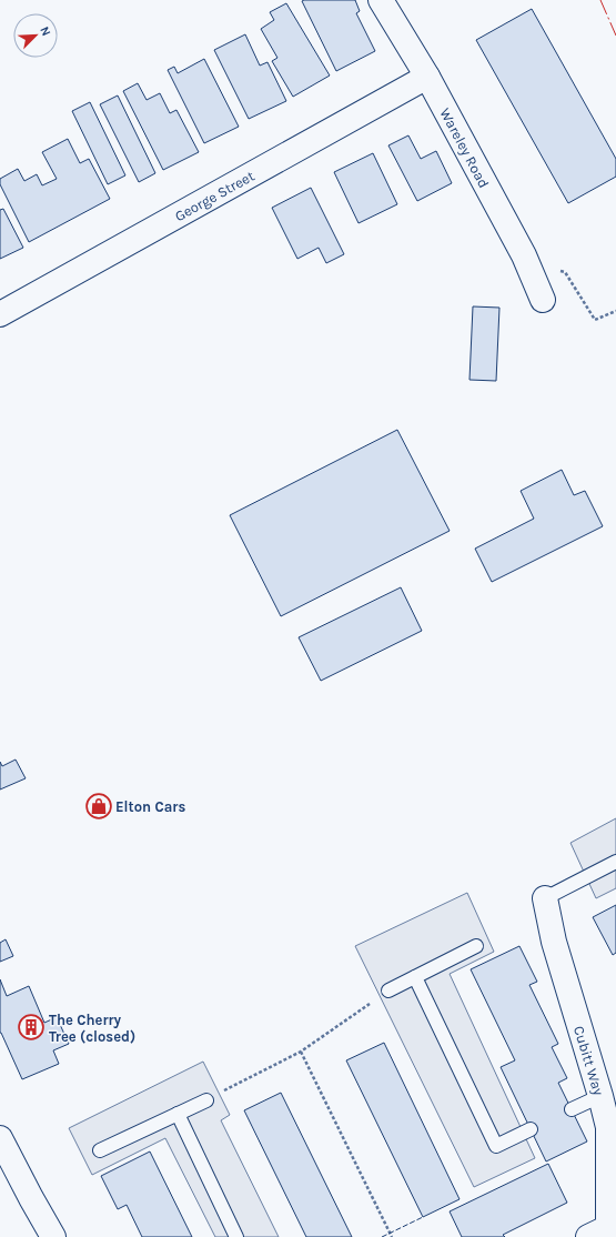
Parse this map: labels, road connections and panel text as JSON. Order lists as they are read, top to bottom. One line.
{"streets":{"street":["Wareley Road","George Street","Cubitt Way"]},"crossings":[["Wareley Road","George Street"]],"places":{"shop":["Elton Cars"],"building":["The Cherry Tree (closed)"]},"north":"top right"}
